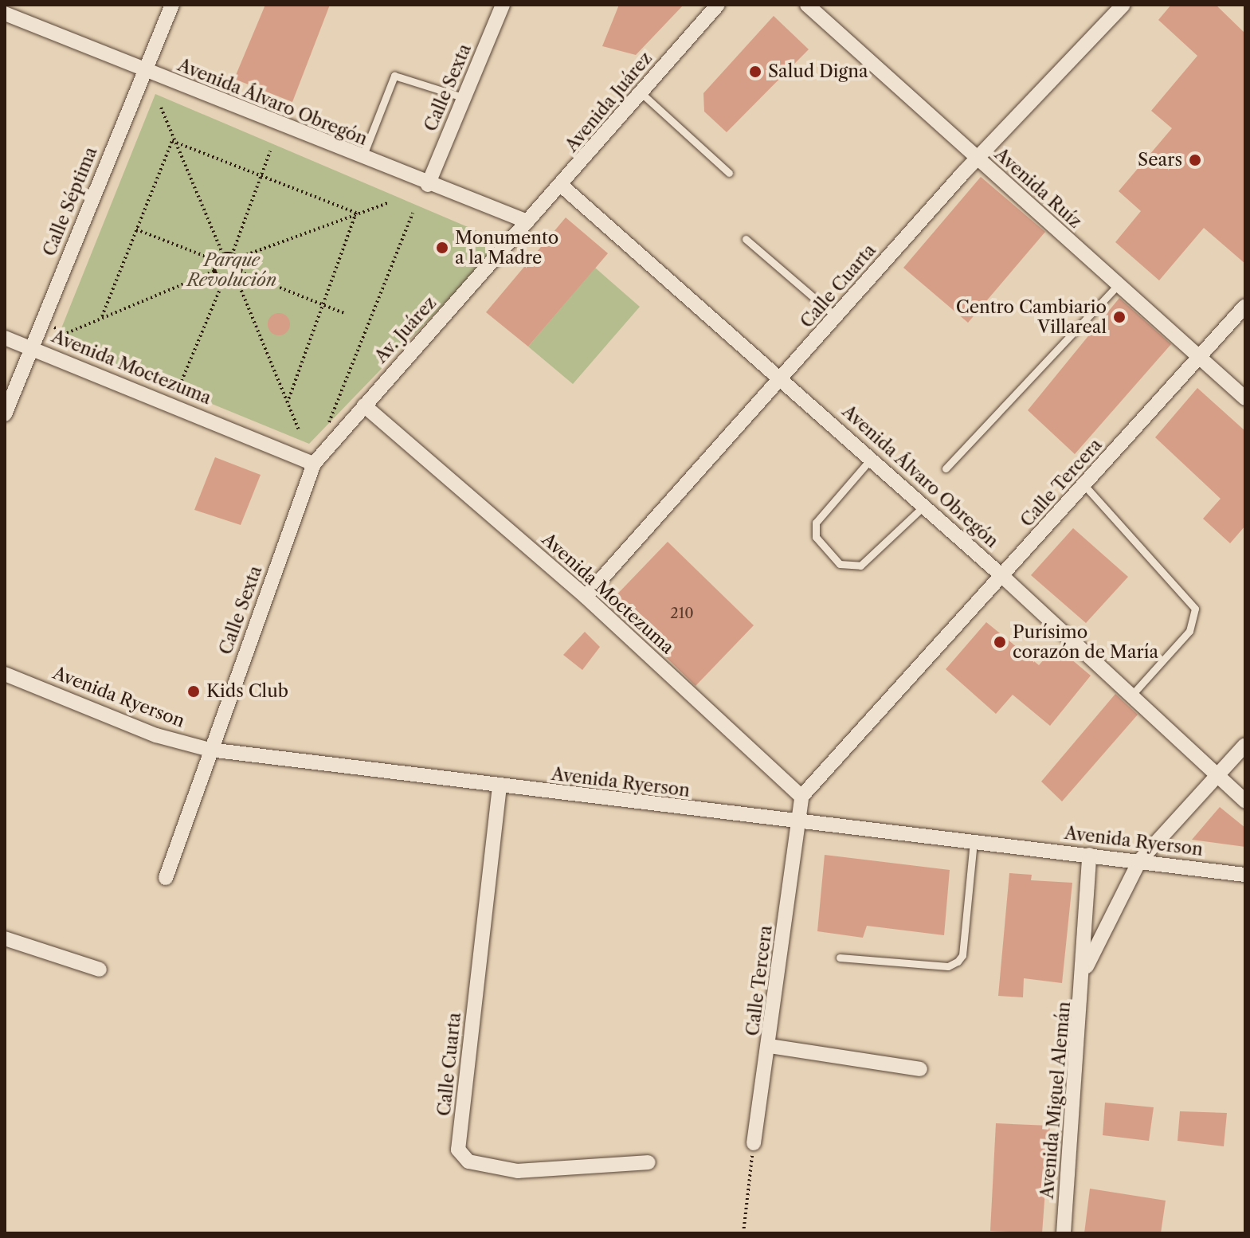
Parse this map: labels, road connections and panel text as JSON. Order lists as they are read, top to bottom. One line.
{"streets":{"street":["Calle Sexta","Avenida Álvaro Obregón","Avenida Juárez","Avenida Ruíz","Calle Séptima","Calle Cuarta","Av. Juárez","Avenida Moctezuma","Calle Tercera","Avenida Ryerson","Avenida Miguel Alemán"]},"crossings":[["Calle Sexta","Avenida Álvaro Obregón"],["Calle Sexta","Av. Juárez"],["Calle Sexta","Avenida Moctezuma"],["Calle Sexta","Avenida Ryerson"],["Avenida Álvaro Obregón","Avenida Juárez"],["Avenida Álvaro Obregón","Calle Séptima"],["Avenida Álvaro Obregón","Calle Cuarta"],["Avenida Álvaro Obregón","Av. Juárez"],["Avenida Álvaro Obregón","Calle Tercera"],["Avenida Álvaro Obregón","Avenida Miguel Alemán"],["Avenida Juárez","Av. Juárez"],["Avenida Ruíz","Calle Cuarta"],["Avenida Ruíz","Calle Tercera"],["Calle Séptima","Avenida Moctezuma"],["Calle Cuarta","Avenida Moctezuma"],["Calle Cuarta","Avenida Ryerson"],["Av. Juárez","Avenida Moctezuma"],["Avenida Moctezuma","Calle Tercera"],["Calle Tercera","Avenida Ryerson"],["Avenida Ryerson","Avenida Miguel Alemán"]],"parks":["Parque Revolución"],"places":["Salud Digna","Sears","Monumento a la Madre","Centro Cambiario Villareal","Purísimo corazón de María","Kids Club"],"house_numbers":["210"]}
